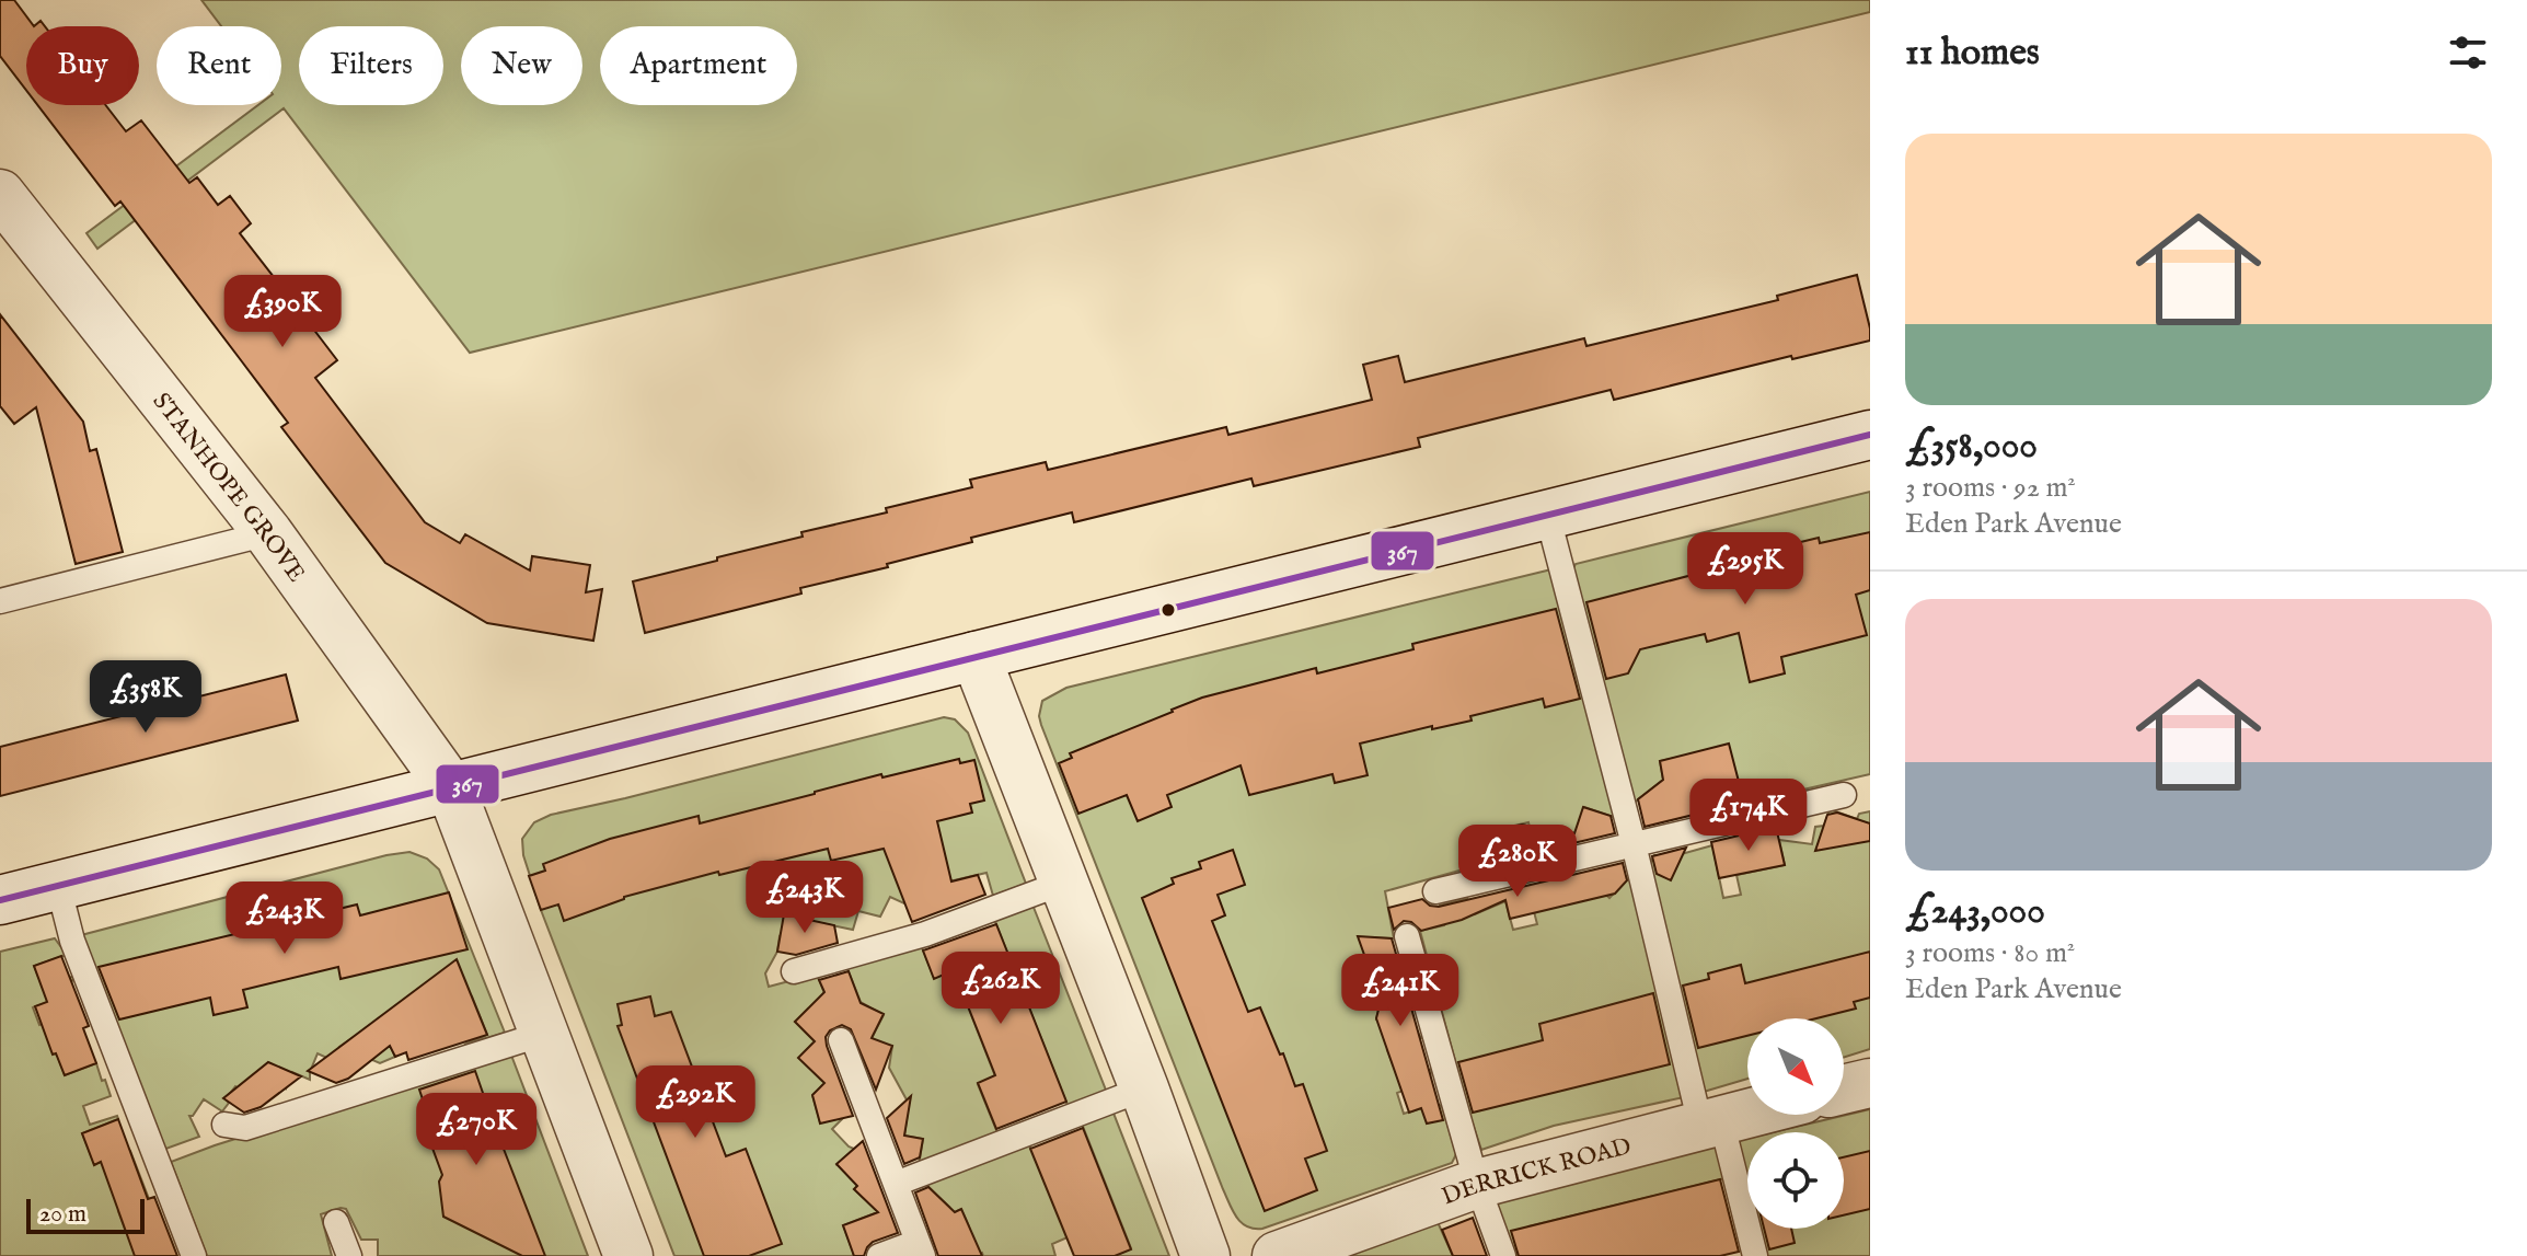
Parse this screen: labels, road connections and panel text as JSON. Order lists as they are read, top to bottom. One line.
{"streets":{"street":["STANHOPE GROVE","DERRICK ROAD"]},"lines":["transit line 367"],"scale_bar":"20 m","north":"bottom right","page":{"heading":"11 homes","chip":["Buy","Rent","Filters","New","Apartment"],"list":[{"name":"£358,000","note":"3 rooms · 92 m² · Eden Park Avenue"},{"name":"£243,000","note":"3 rooms · 80 m² · Eden Park Avenue"}],"price":["£390K","£295K","£358K","£174K","£280K","£243K","£243K","£262K","£241K","£292K","£270K"],"scale":"20 m"}}
